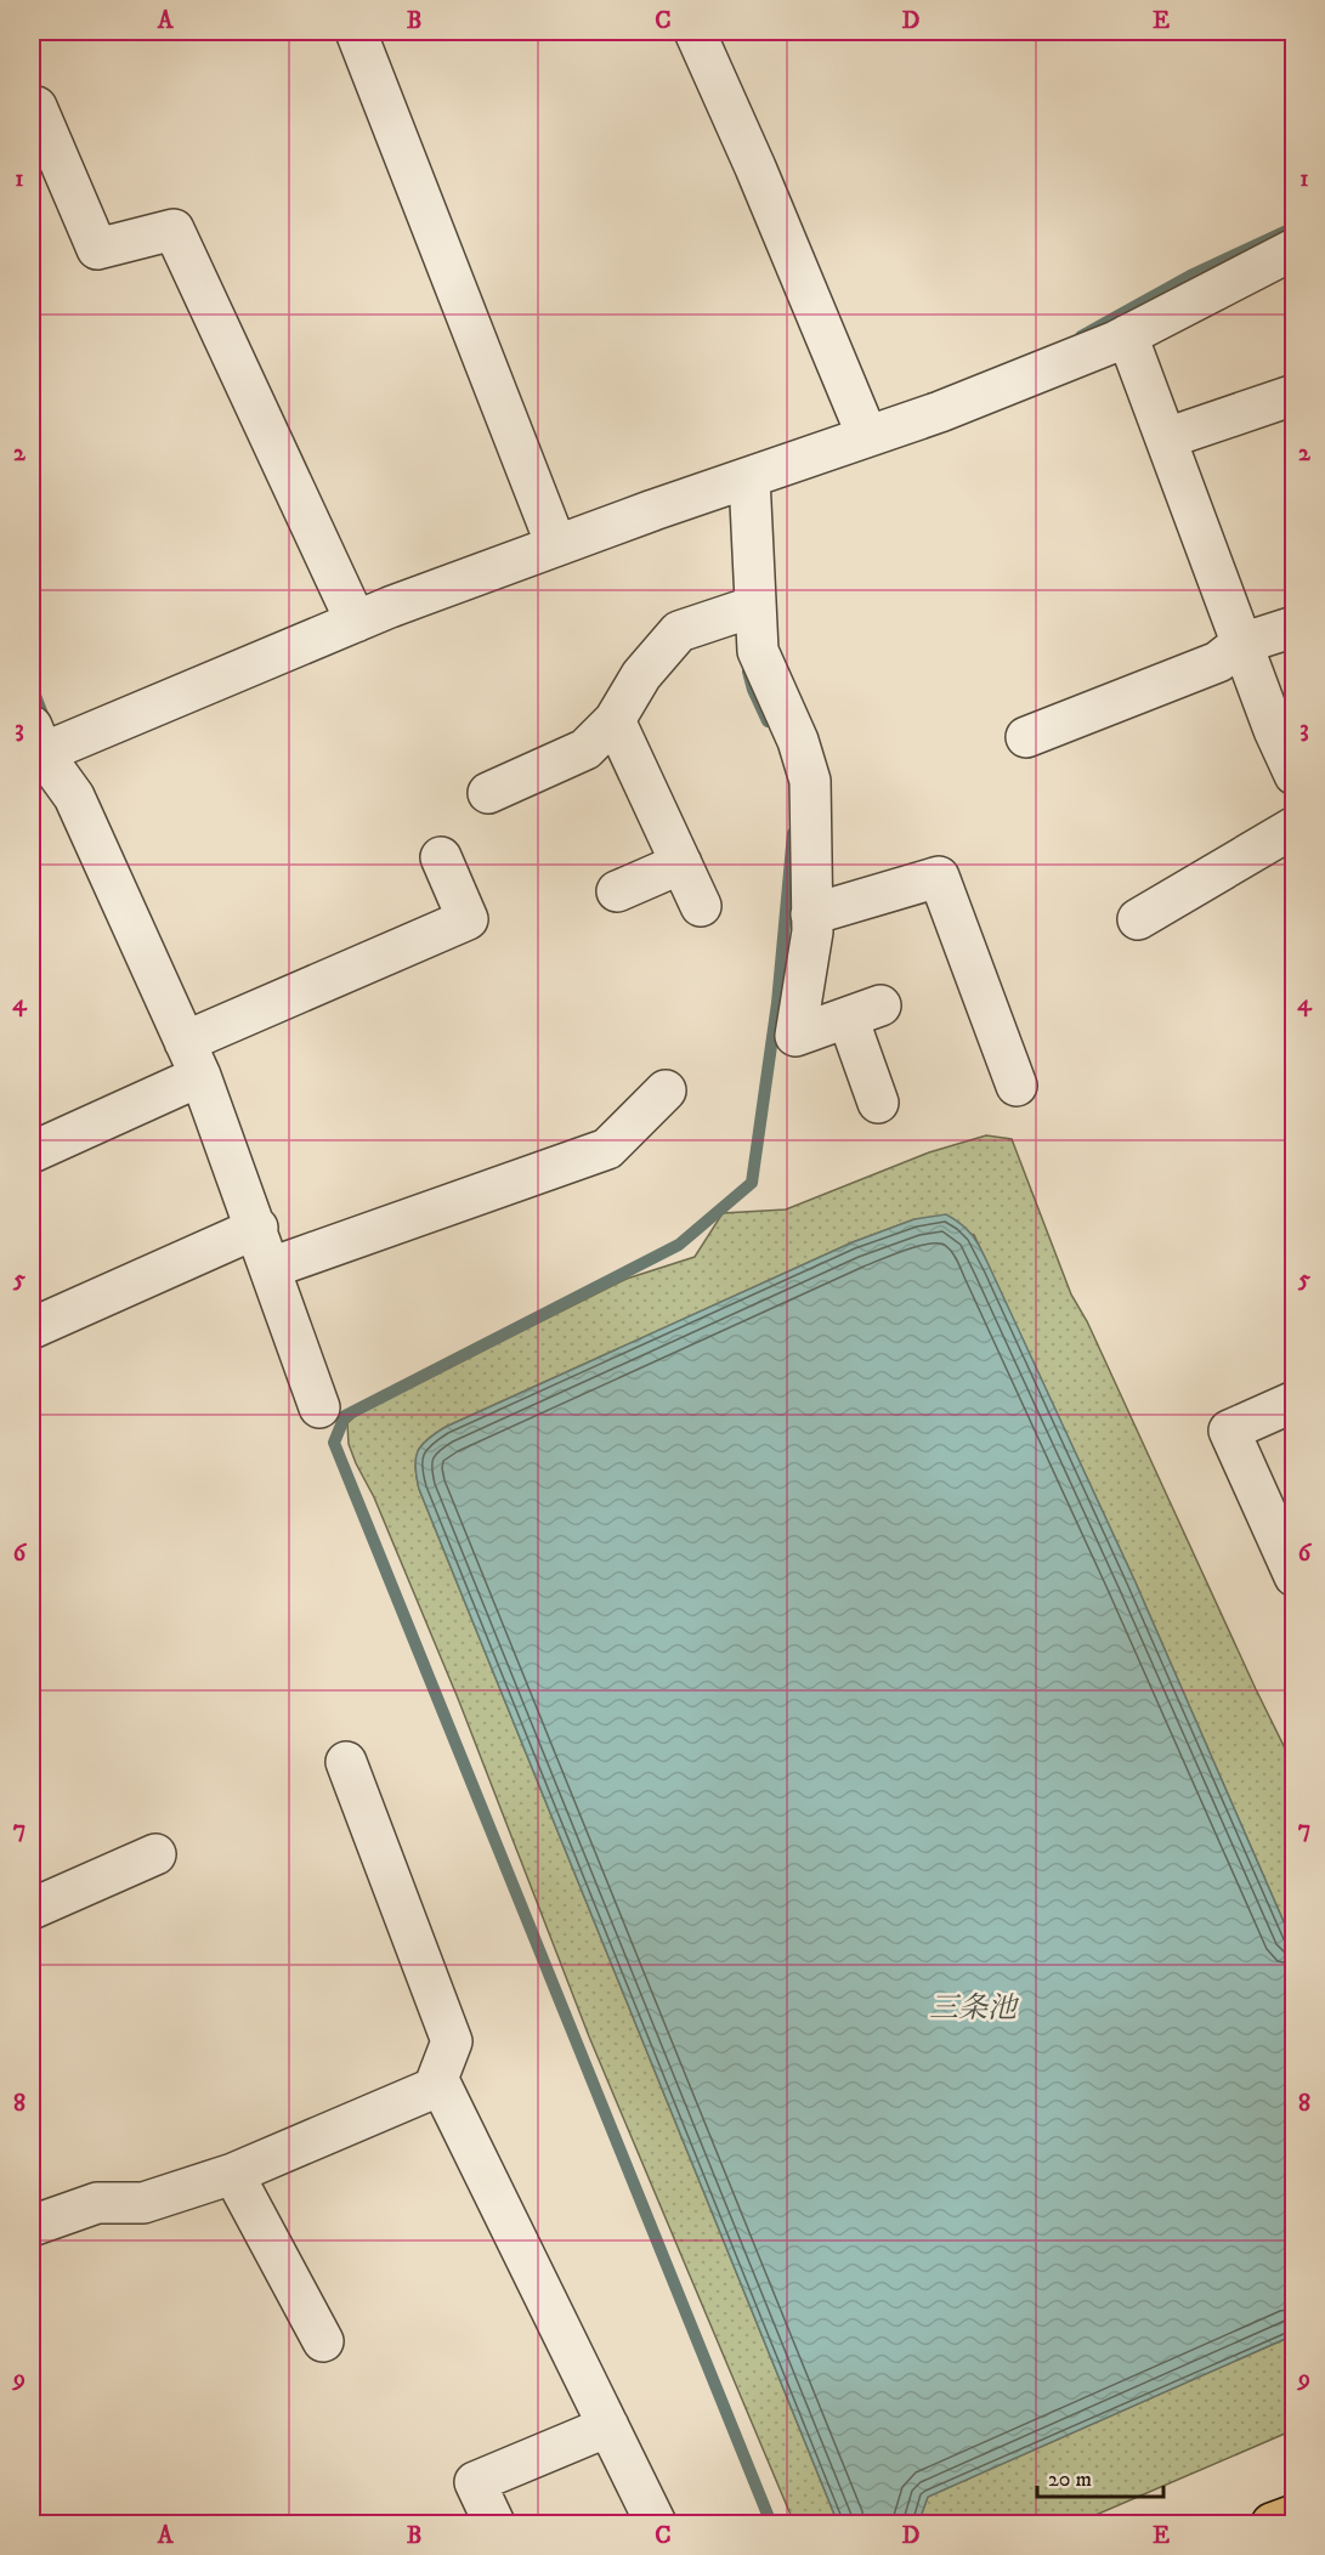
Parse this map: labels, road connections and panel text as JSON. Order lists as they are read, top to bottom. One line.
{"water":["三条池"],"scale_bar":"20 m","grid":{"columns":["A","B","C","D","E"],"rows":["1","2","3","4","5","6","7","8","9"]}}
